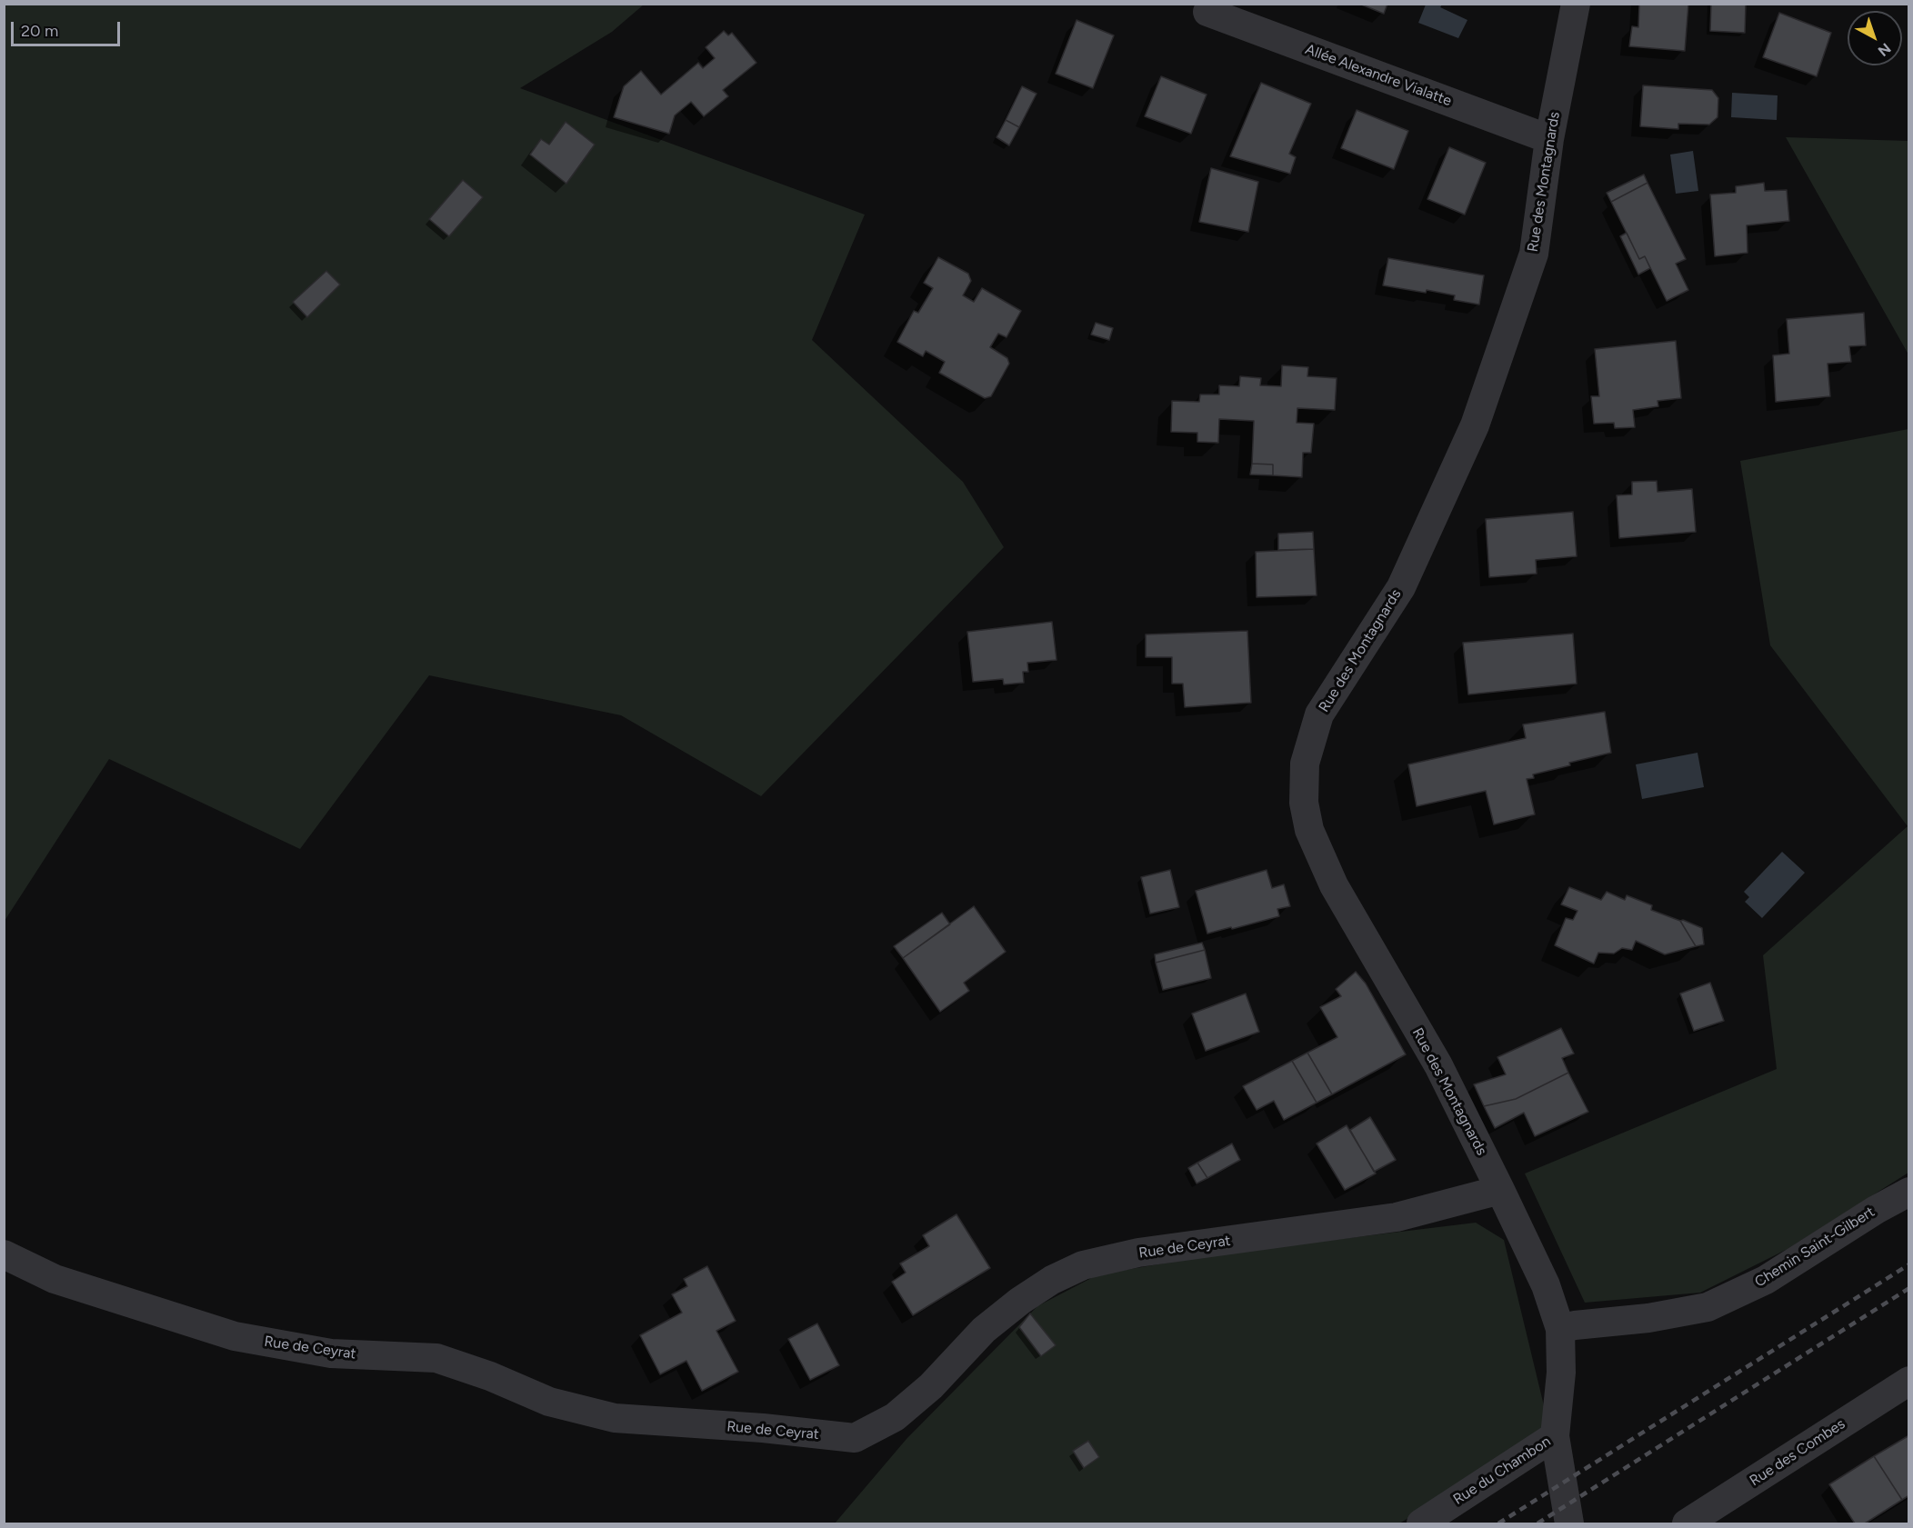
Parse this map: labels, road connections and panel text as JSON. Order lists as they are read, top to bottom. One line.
{"streets":{"street":["Allée Alexandre Vialatte","Rue des Montagnards","Rue de Ceyrat","Chemin Saint-Gilbert","Rue des Combes","Rue du Chambon"]},"crossings":[["Allée Alexandre Vialatte","Rue des Montagnards"],["Rue des Montagnards","Rue de Ceyrat"],["Rue des Montagnards","Chemin Saint-Gilbert"],["Rue des Montagnards","Rue du Chambon"]],"scale_bar":"20 m","north":"bottom right"}
